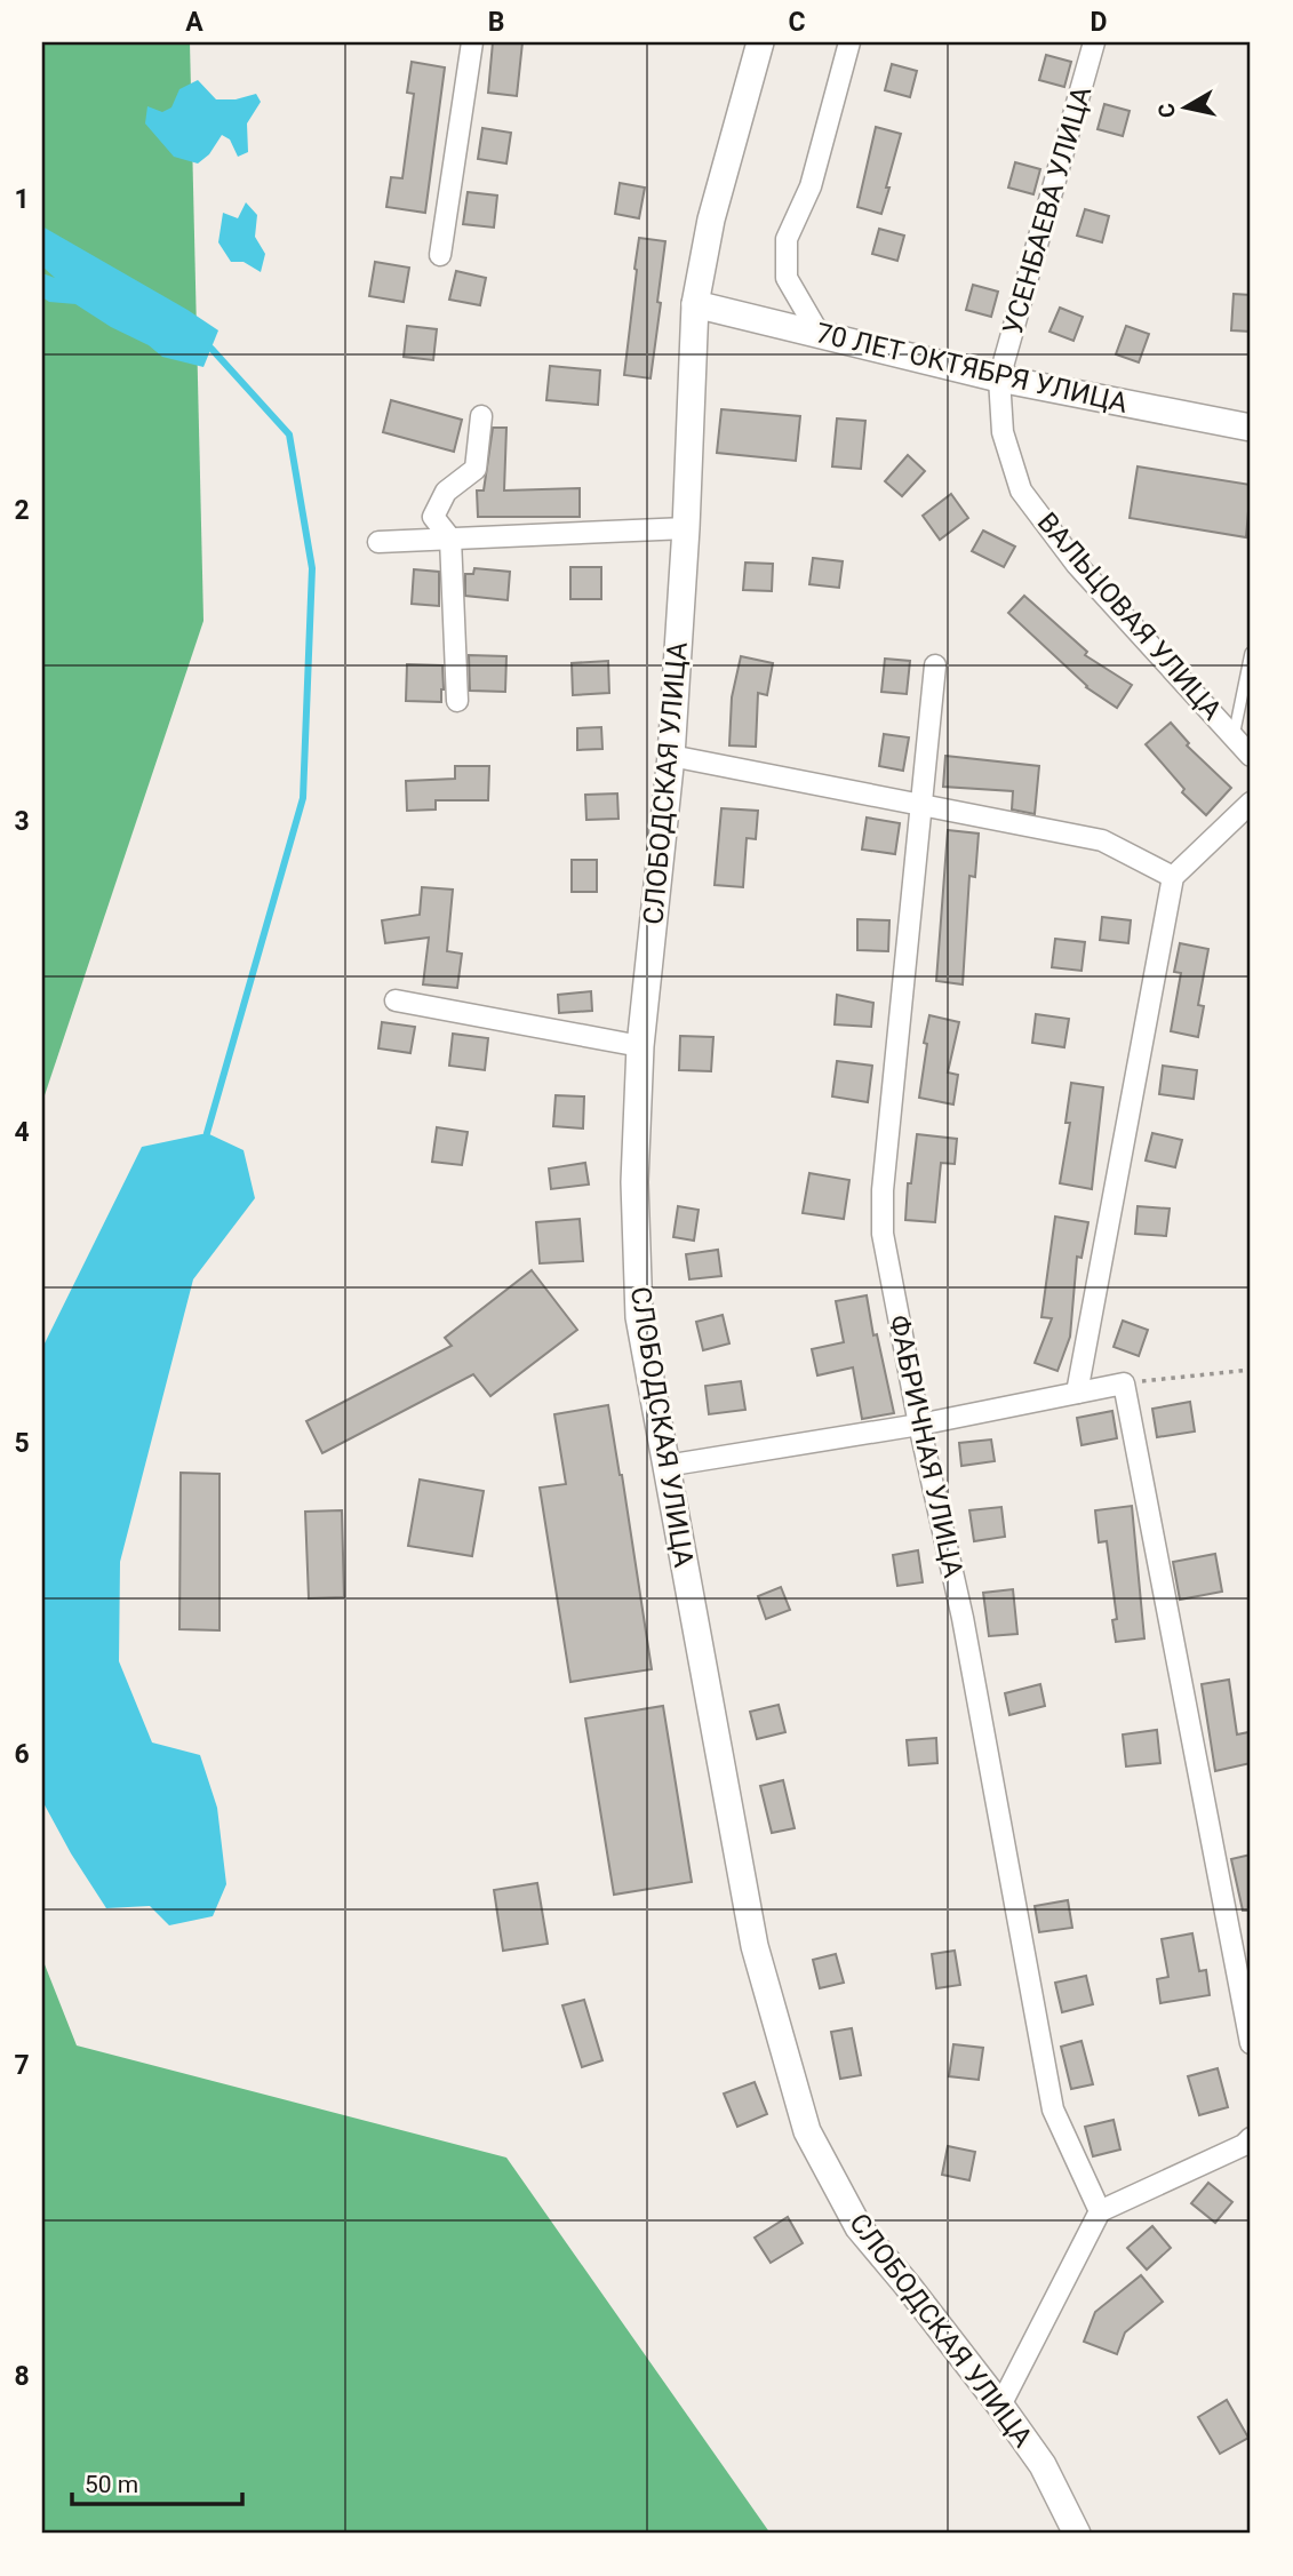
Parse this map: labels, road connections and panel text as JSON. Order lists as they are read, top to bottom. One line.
{"streets":{"street":["УСЕНБАЕВА УЛИЦА","70 ЛЕТ ОКТЯБРЯ УЛИЦА","ВАЛЬЦОВАЯ УЛИЦА","СЛОБОДСКАЯ УЛИЦА","ФАБРИЧНАЯ УЛИЦА"]},"crossings":[["УСЕНБАЕВА УЛИЦА","70 ЛЕТ ОКТЯБРЯ УЛИЦА"],["УСЕНБАЕВА УЛИЦА","ВАЛЬЦОВАЯ УЛИЦА"],["70 ЛЕТ ОКТЯБРЯ УЛИЦА","ВАЛЬЦОВАЯ УЛИЦА"],["70 ЛЕТ ОКТЯБРЯ УЛИЦА","СЛОБОДСКАЯ УЛИЦА"]],"scale_bar":"50 m","north":"left","grid":{"columns":["A","B","C","D"],"rows":["1","2","3","4","5","6","7","8"]}}
